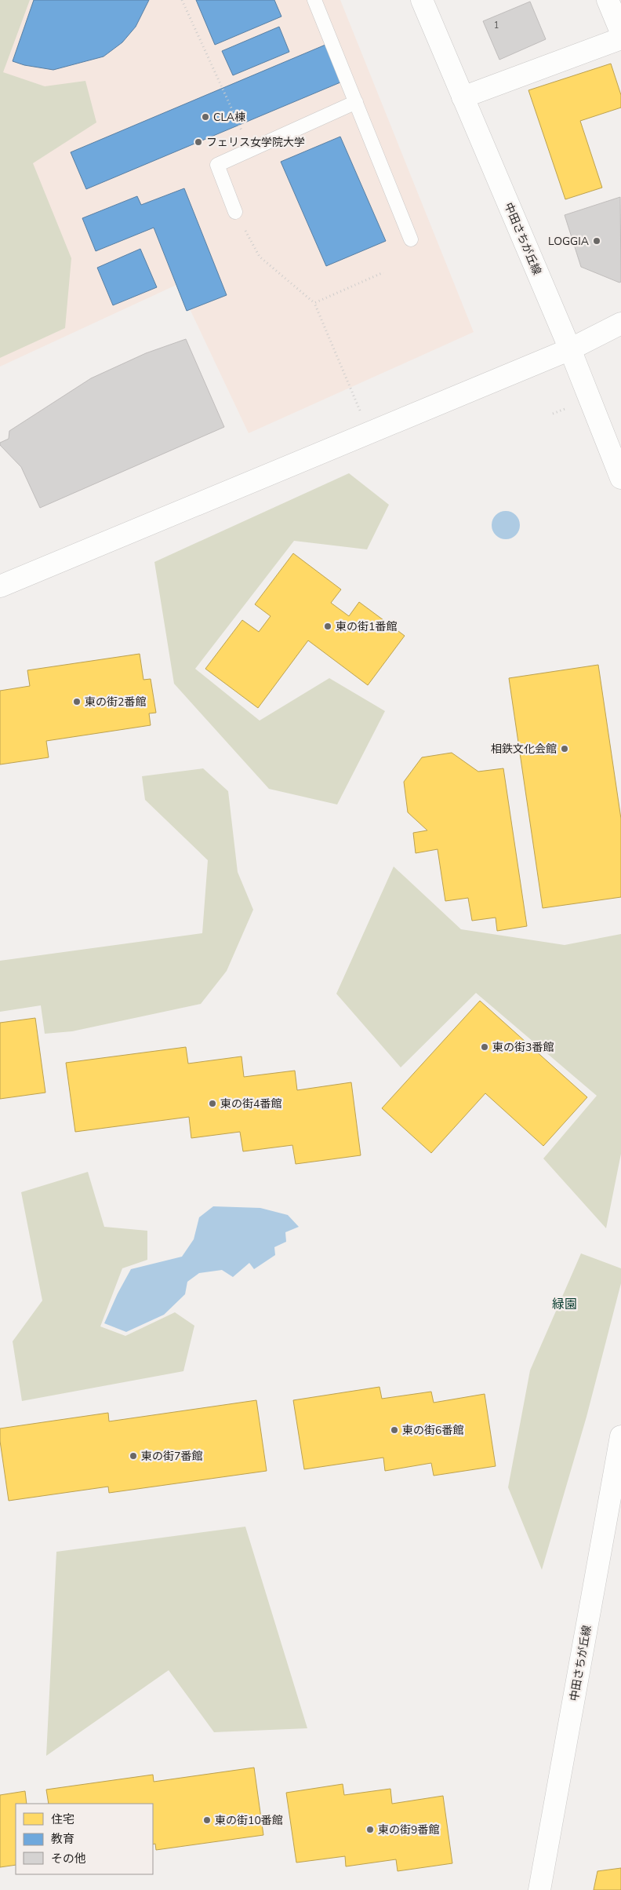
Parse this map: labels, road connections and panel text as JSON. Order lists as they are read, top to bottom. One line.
{"streets":{"street":["中田さちが丘線"]},"districts":["緑園"],"places":["CLA棟","フェリス女学院大学","LOGGIA","東の街1番館","東の街2番館","相鉄文化会館","東の街3番館","東の街4番館","東の街6番館","東の街7番館","東の街10番館","東の街9番館"],"house_numbers":["1"],"legend":["住宅","教育","その他"]}
